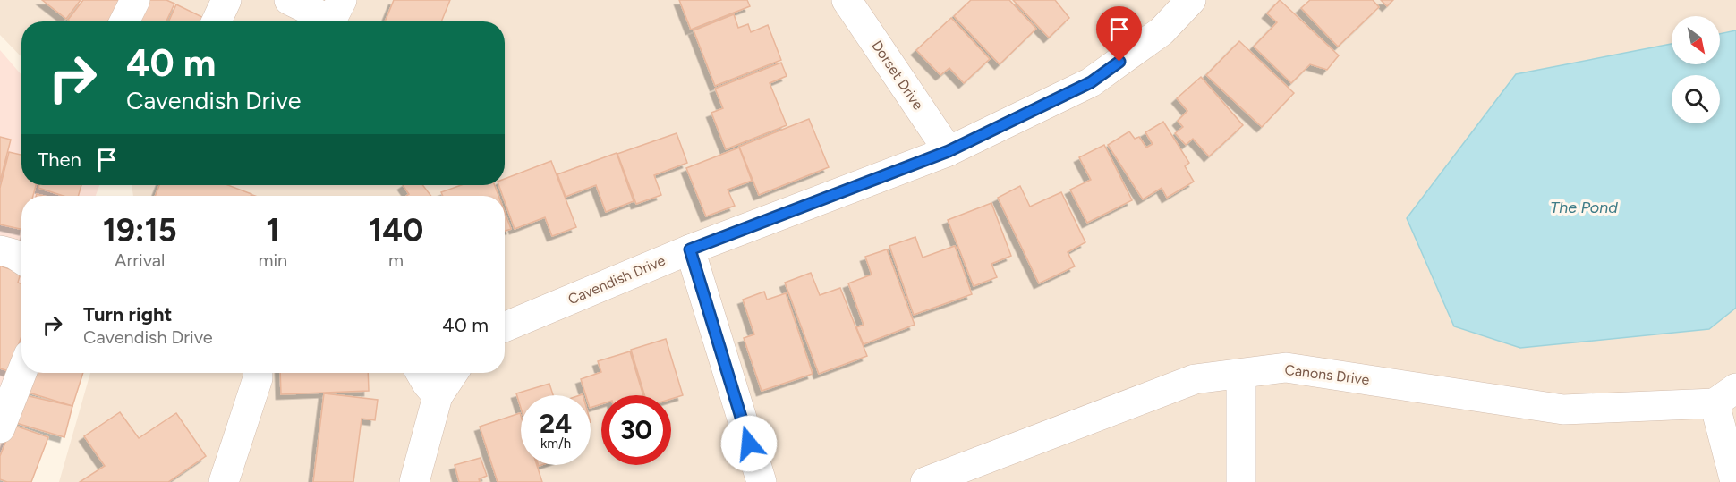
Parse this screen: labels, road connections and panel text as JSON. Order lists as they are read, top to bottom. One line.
{"streets":{"street":["Dorset Drive","Cavendish Drive","Canons Drive"]},"crossings":[["Dorset Drive","Cavendish Drive"]],"water":["The Pond"],"north":"bottom right","page":{"turn":["40 m","Cavendish Drive"],"then":"Then","eta":["19:15","Arrival","1","min","140","m"],"list":[{"name":"Turn right","note":"Cavendish Drive","value":"40 m"}],"speed":"24 km/h","limit":"30"}}
